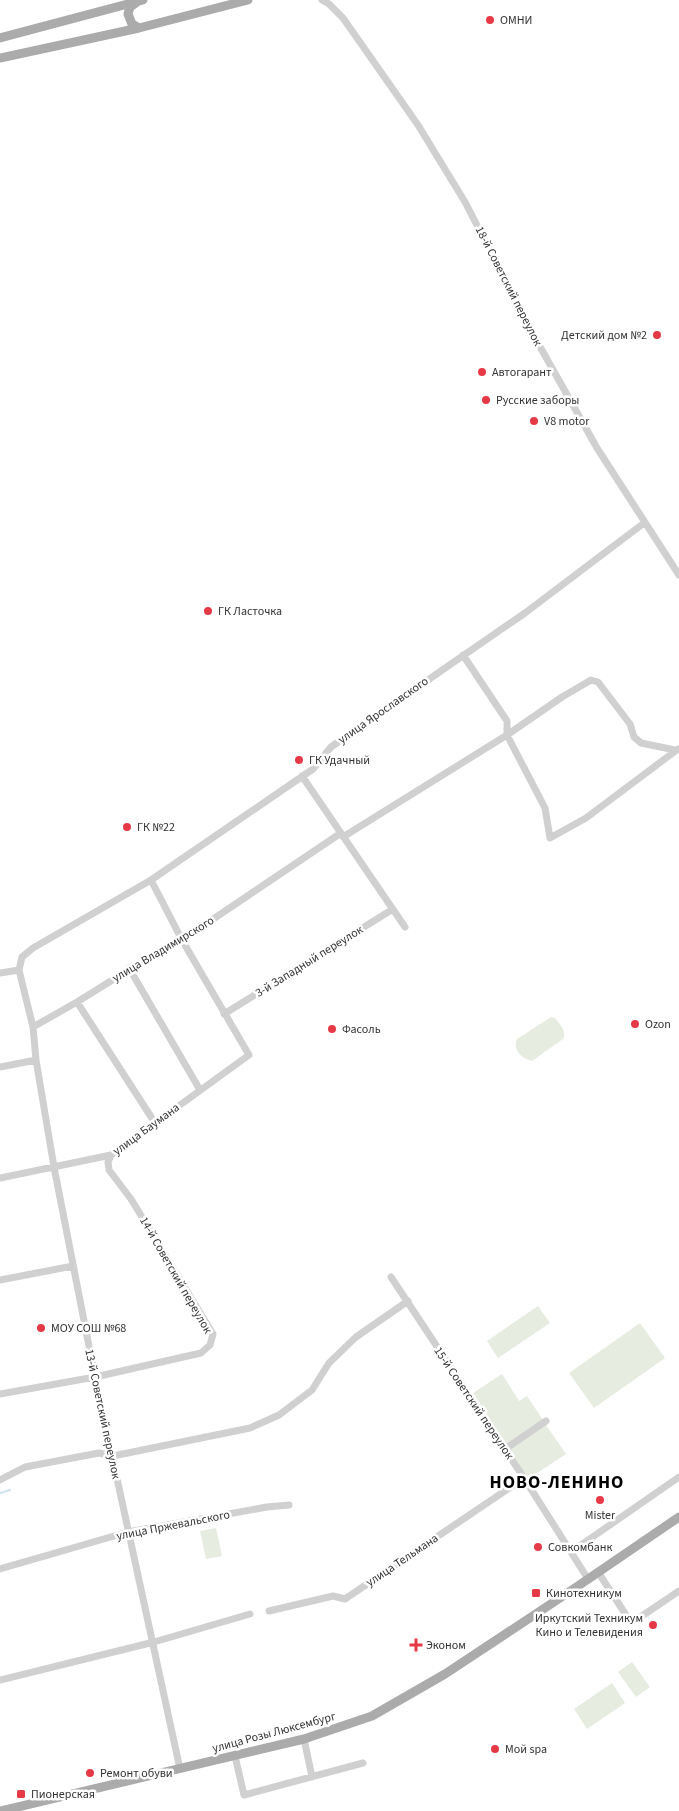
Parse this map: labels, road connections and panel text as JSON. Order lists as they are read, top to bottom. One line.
{"streets":{"main road":["улица Розы Люксембург"],"street":["18-й Советский переулок","улица Ярославского","улица Владимирского","3-й Западный переулок","улица Баумана","14-й Советский переулок","15-й Советский переулок","13-й Советский переулок","улица Пржевальского","улица Тельмана"]},"crossings":[["18-й Советский переулок","улица Ярославского"],["улица Ярославского","13-й Советский переулок"],["улица Владимирского","13-й Советский переулок"],["3-й Западный переулок","улица Баумана"],["улица Баумана","14-й Советский переулок"],["улица Баумана","13-й Советский переулок"],["14-й Советский переулок","13-й Советский переулок"],["15-й Советский переулок","улица Тельмана"],["15-й Советский переулок","улица Розы Люксембург"],["13-й Советский переулок","улица Пржевальского"],["13-й Советский переулок","улица Розы Люксембург"]],"districts":["НОВО-ЛЕНИНО"],"places":{"other":["ОМНИ","Детский дом №2","Автогарант","Русские заборы","V8 motor","ГК Ласточка","ГК Удачный","ГК №22","Ozon","Фасоль","МОУ СОШ №68","Mister","Совкомбанк","Иркутский Техникум Кино и Телевидения","Мой spa","Ремонт обуви"],"transit":["Кинотехникум","Пионерская"],"health":["Эконом"]}}
